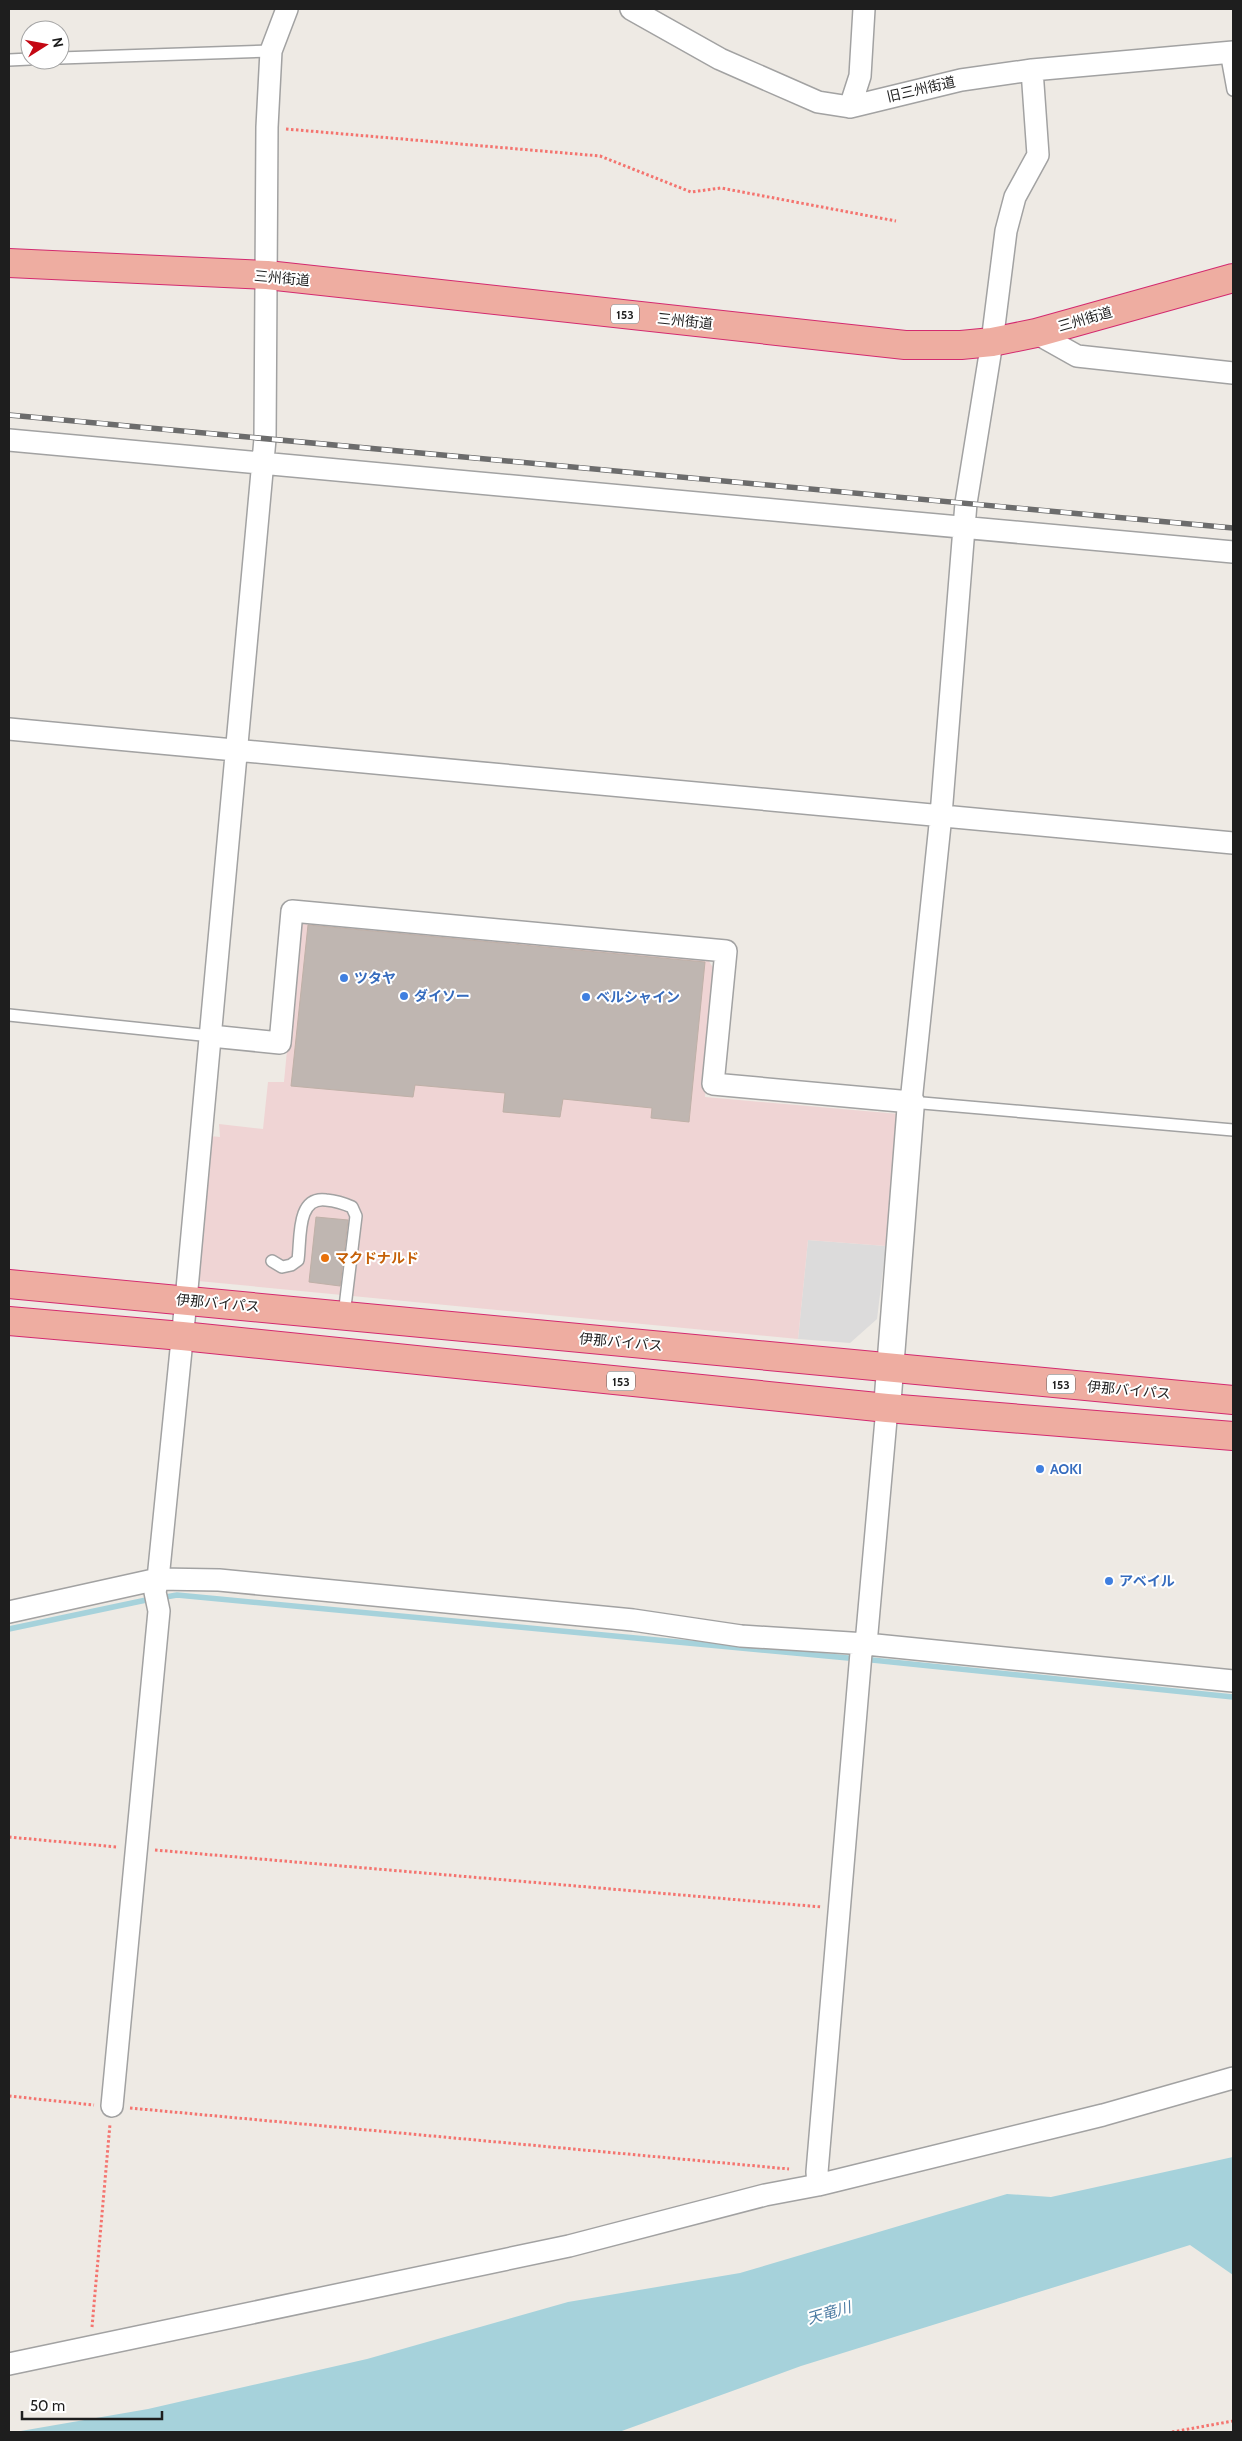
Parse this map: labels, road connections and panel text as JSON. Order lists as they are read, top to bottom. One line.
{"streets":{"highway":["三州街道","153","伊那バイパス"],"street":["旧三州街道"]},"water":["天竜川"],"places":["ツタヤ","ダイソー","ベルシャイン","マクドナルド","AOKI","アベイル"],"scale_bar":"50 m","north":"right"}
